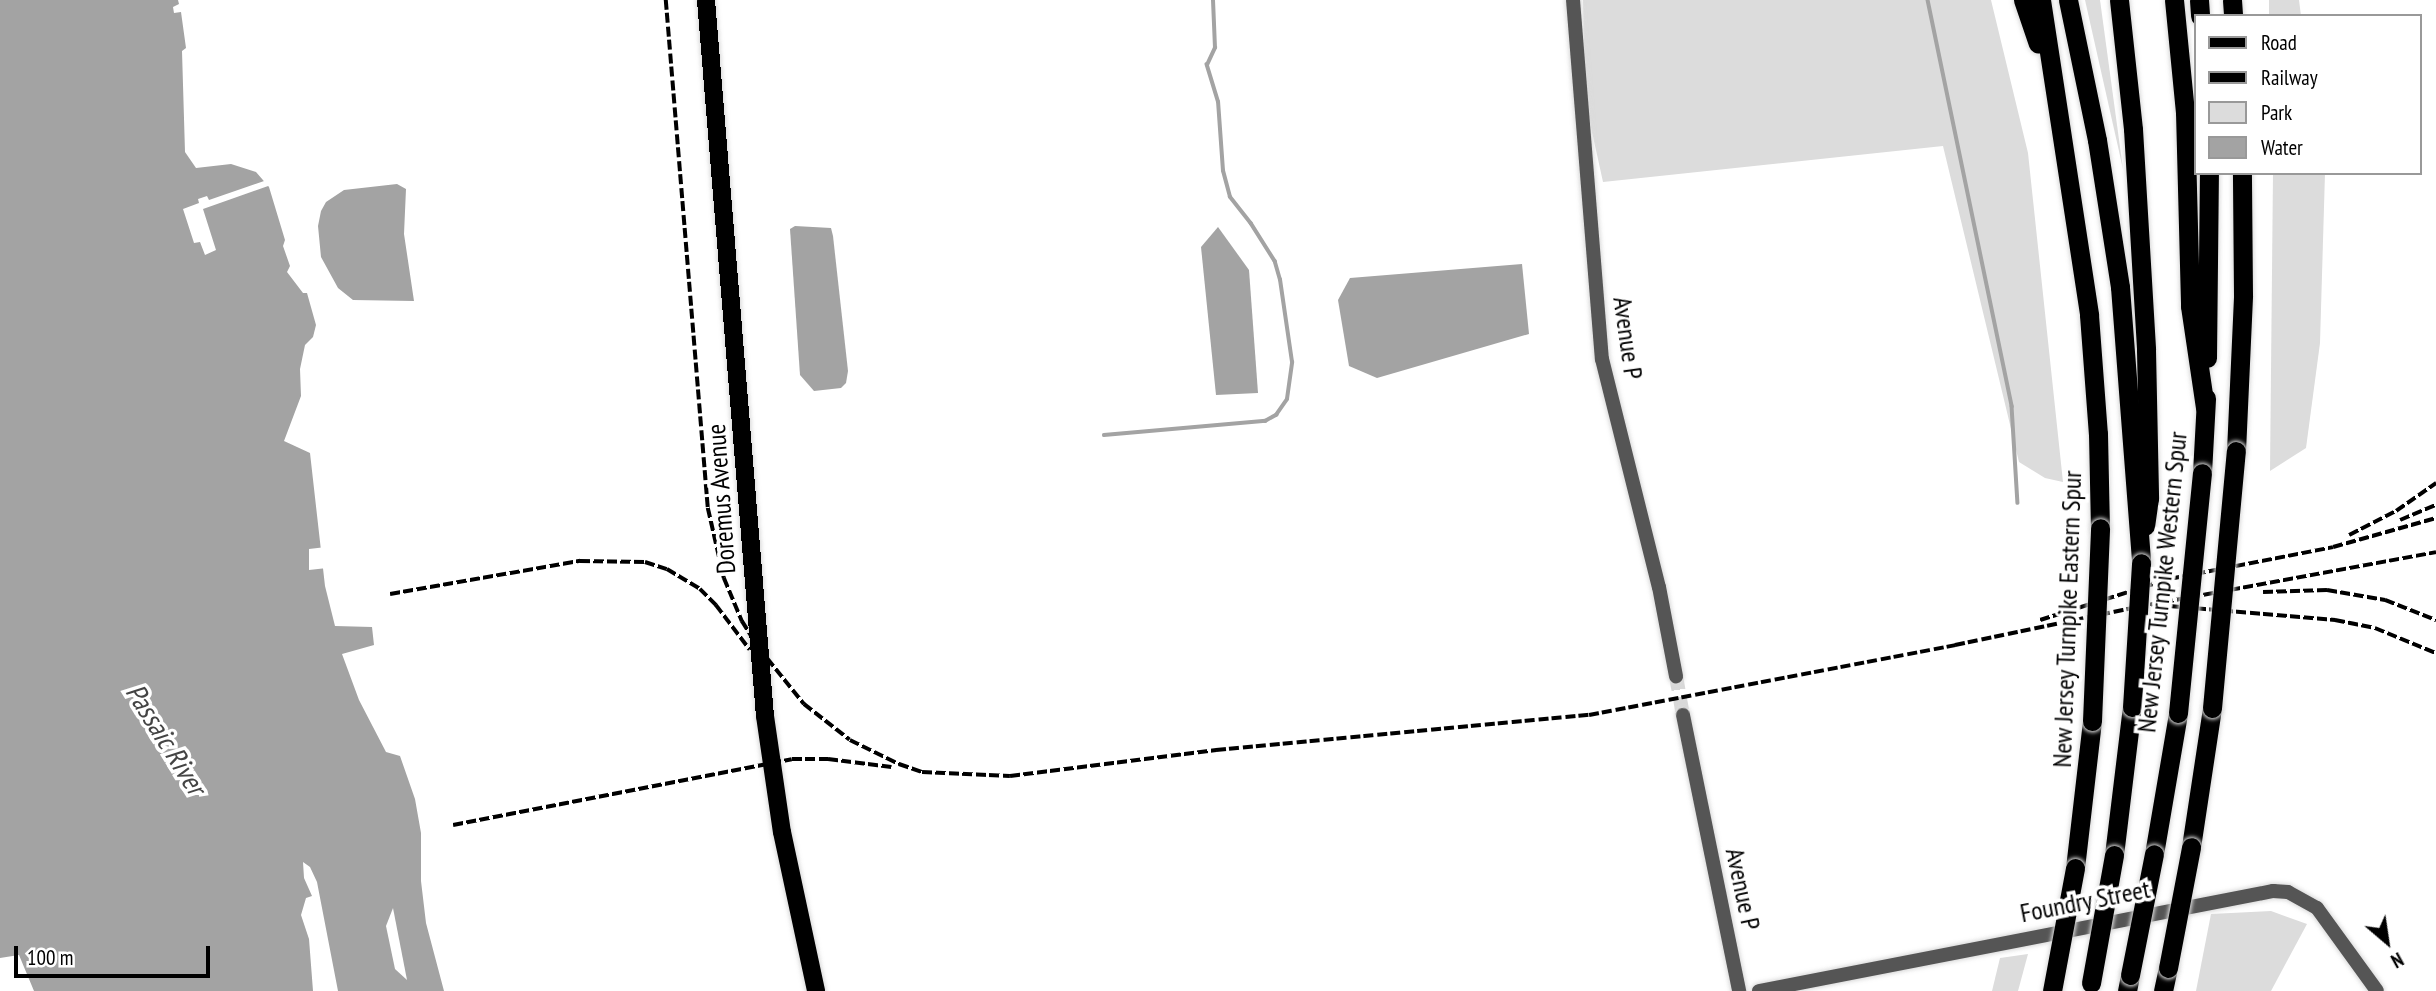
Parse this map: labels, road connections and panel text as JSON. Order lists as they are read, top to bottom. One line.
{"streets":{"highway":["New Jersey Turnpike Western Spur","New Jersey Turnpike Eastern Spur"],"main road":["Doremus Avenue"],"street":["Avenue P","Foundry Street"]},"water":["Passaic River"],"legend":["Road","Railway","Park","Water"],"scale_bar":"100 m","north":"bottom right"}
